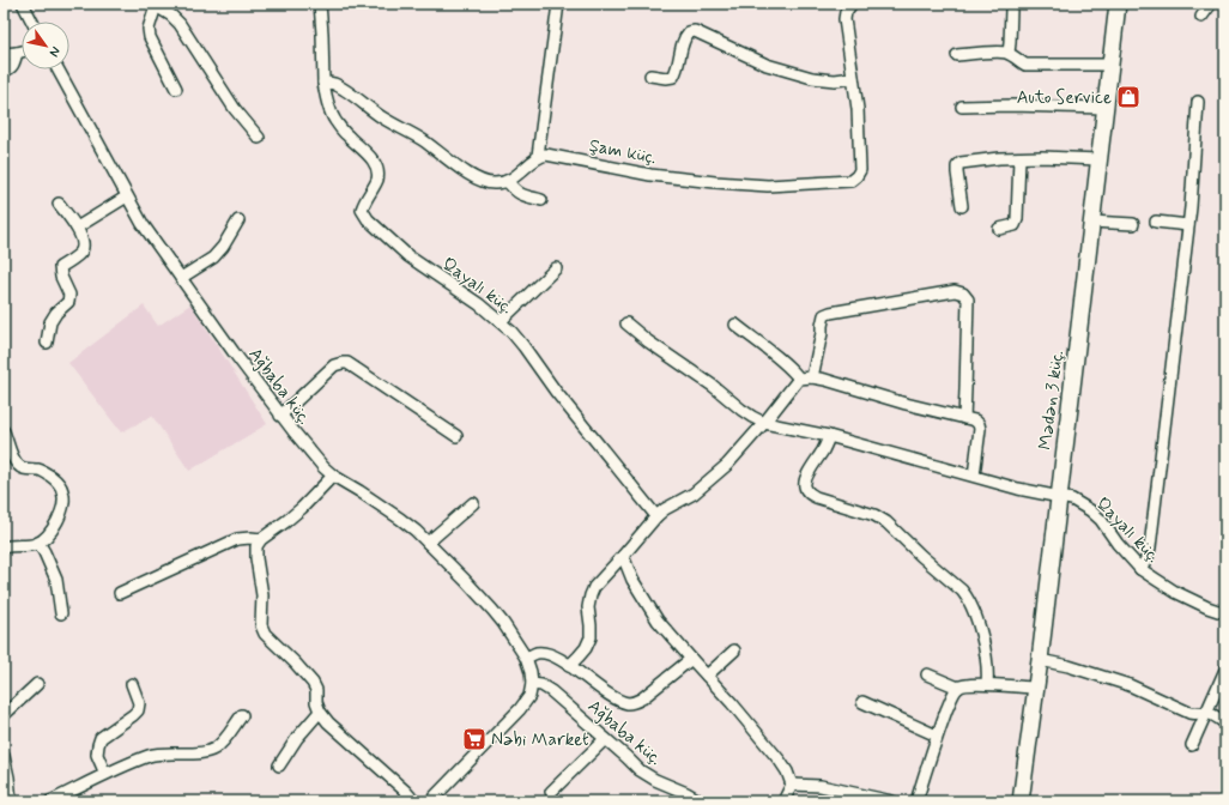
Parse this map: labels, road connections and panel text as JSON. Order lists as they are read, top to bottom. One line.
{"streets":{"main road":["Mədən 3 küç."],"street":["Şam küç.","Qayalı küç.","Ağbaba küç."]},"crossings":[["Qayalı küç.","Mədən 3 küç."]],"places":{"shop":["Auto Service"],"supermarket":["Nəbi Market"]},"north":"bottom right"}
